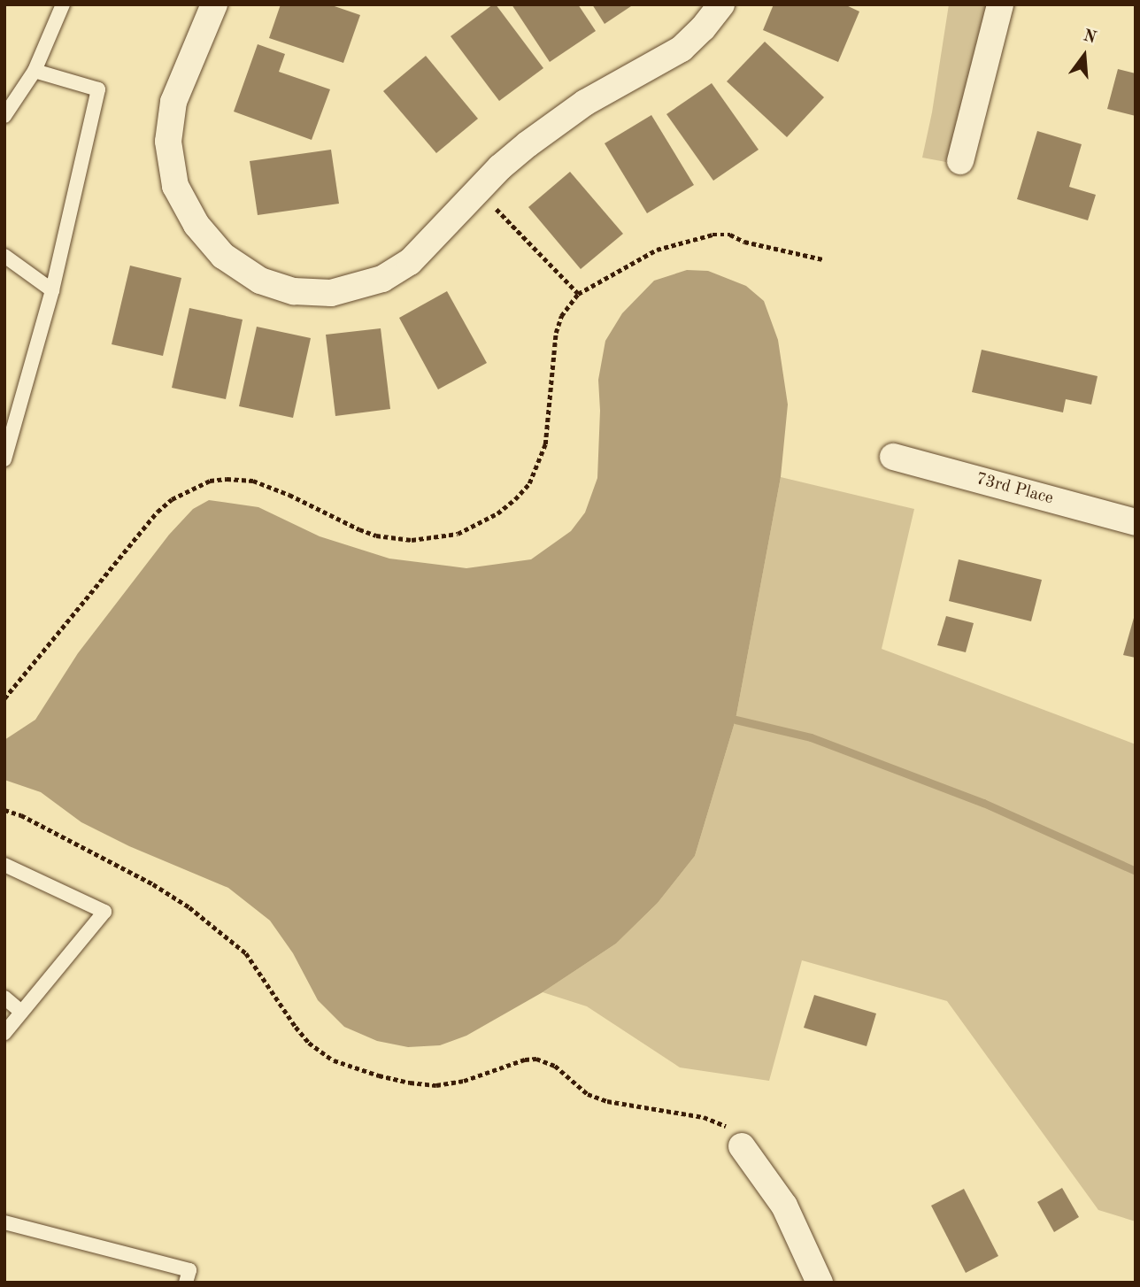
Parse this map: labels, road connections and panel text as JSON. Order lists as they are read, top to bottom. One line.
{"streets":{"street":["73rd Place"]},"north":"top"}
